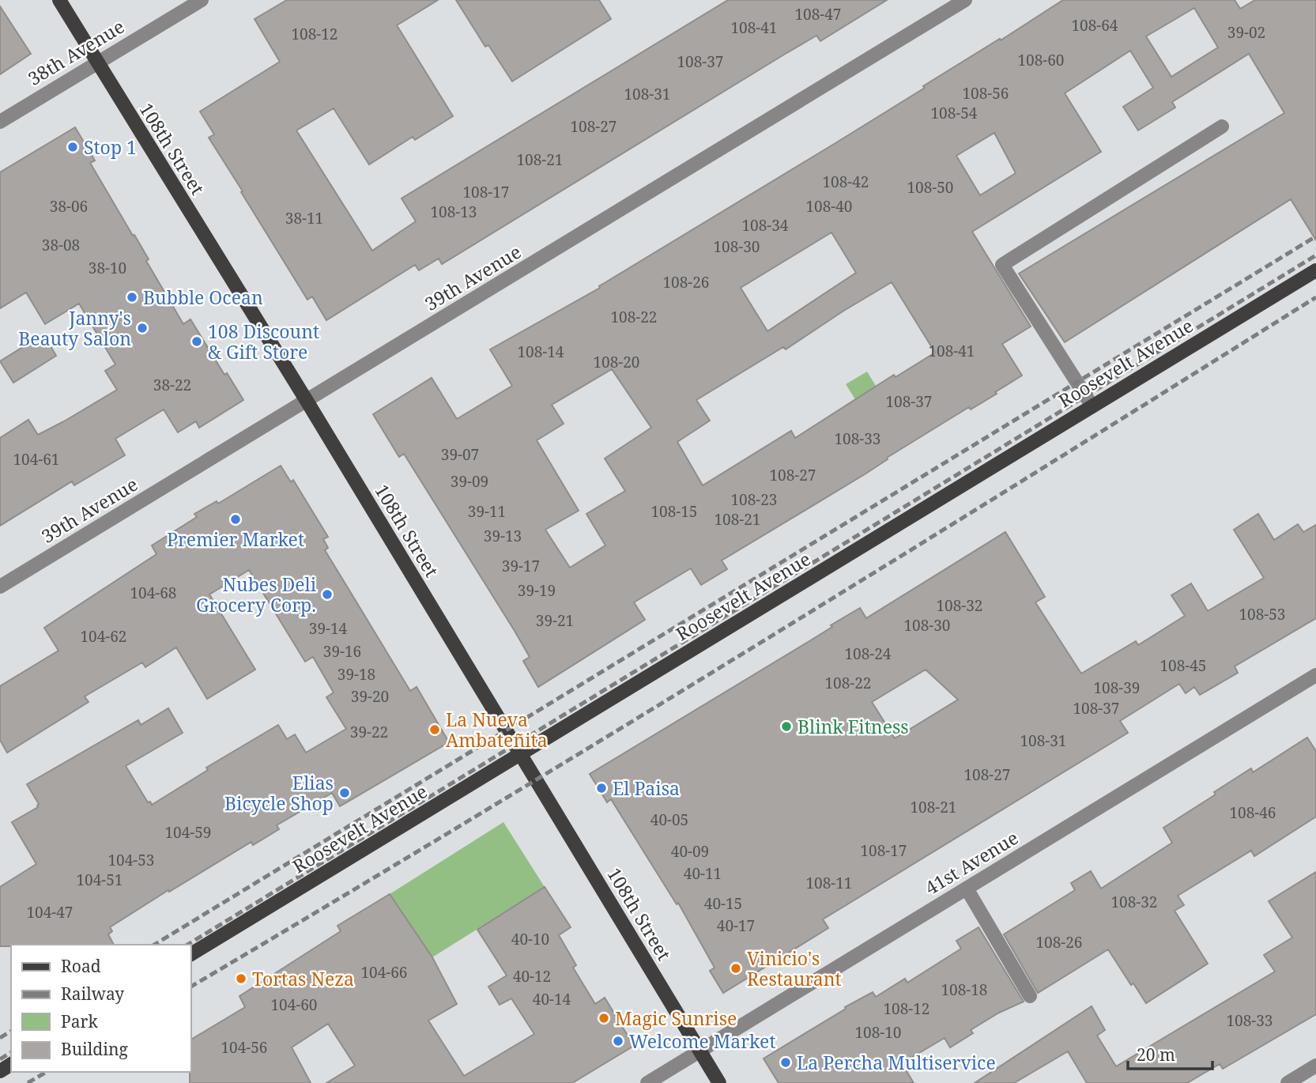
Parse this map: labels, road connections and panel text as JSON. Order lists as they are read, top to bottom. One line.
{"streets":{"main road":["108th Street","Roosevelt Avenue"],"street":["38th Avenue","39th Avenue","41st Avenue"]},"crossings":[["38th Avenue","108th Street"],["108th Street","39th Avenue"],["108th Street","Roosevelt Avenue"],["108th Street","41st Avenue"]],"places":["Stop 1","Bubble Ocean","Janny's Beauty Salon","108 Discount & Gift Store","Premier Market","Nubes Deli Grocery Corp.","Blink Fitness","La Nueva Ambateñita","El Paisa","Elias Bicycle Shop","Vinicio's Restaurant","Tortas Neza","Magic Sunrise","Welcome Market","La Percha Multiservice"],"house_numbers":["108-47","108-64","108-41","39-02","108-12","108-60","108-37","108-56","108-31","108-54","108-27","108-21","108-42","108-50","108-17","38-06","108-40","108-13","38-11","108-34","38-08","108-30","38-10","108-26","108-22","108-41","108-14","108-20","38-22","108-37","108-33","39-07","104-61","108-27","39-09","108-23","39-11","108-15","108-21","39-13","39-17","39-19","104-68","108-32","108-53","39-21","108-30","39-14","104-62","39-16","108-24","108-45","39-18","108-22","108-39","39-20","108-37","39-22","108-31","108-27","108-21","108-46","40-05","104-59","108-17","40-09","104-53","40-11","104-51","108-11","108-32","40-15","104-47","40-17","40-10","108-26","104-66","40-12","108-18","40-14","104-60","108-12","108-33","108-10","104-56"],"legend":["Road","Railway","Park","Building"],"scale_bar":"20 m"}
